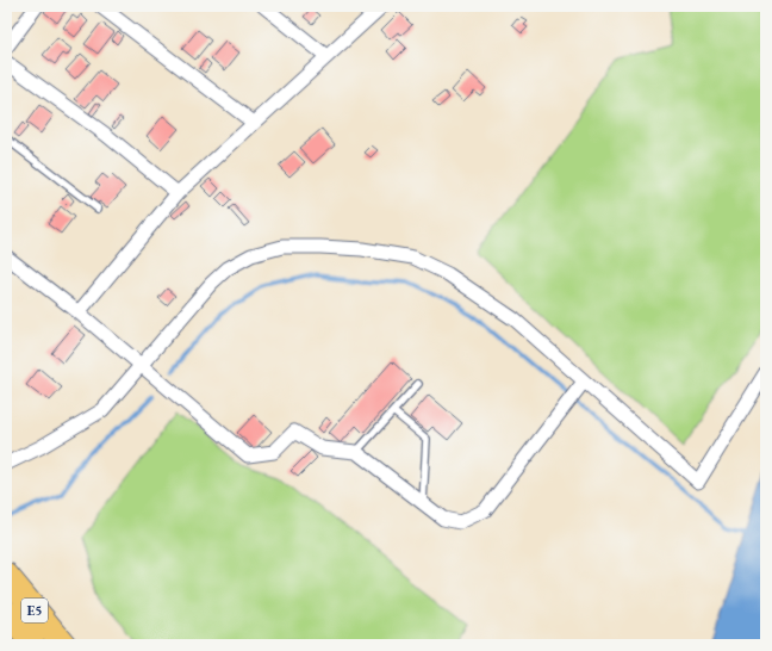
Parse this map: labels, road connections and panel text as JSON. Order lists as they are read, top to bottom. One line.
{"streets":{"highway":["E5"]}}
